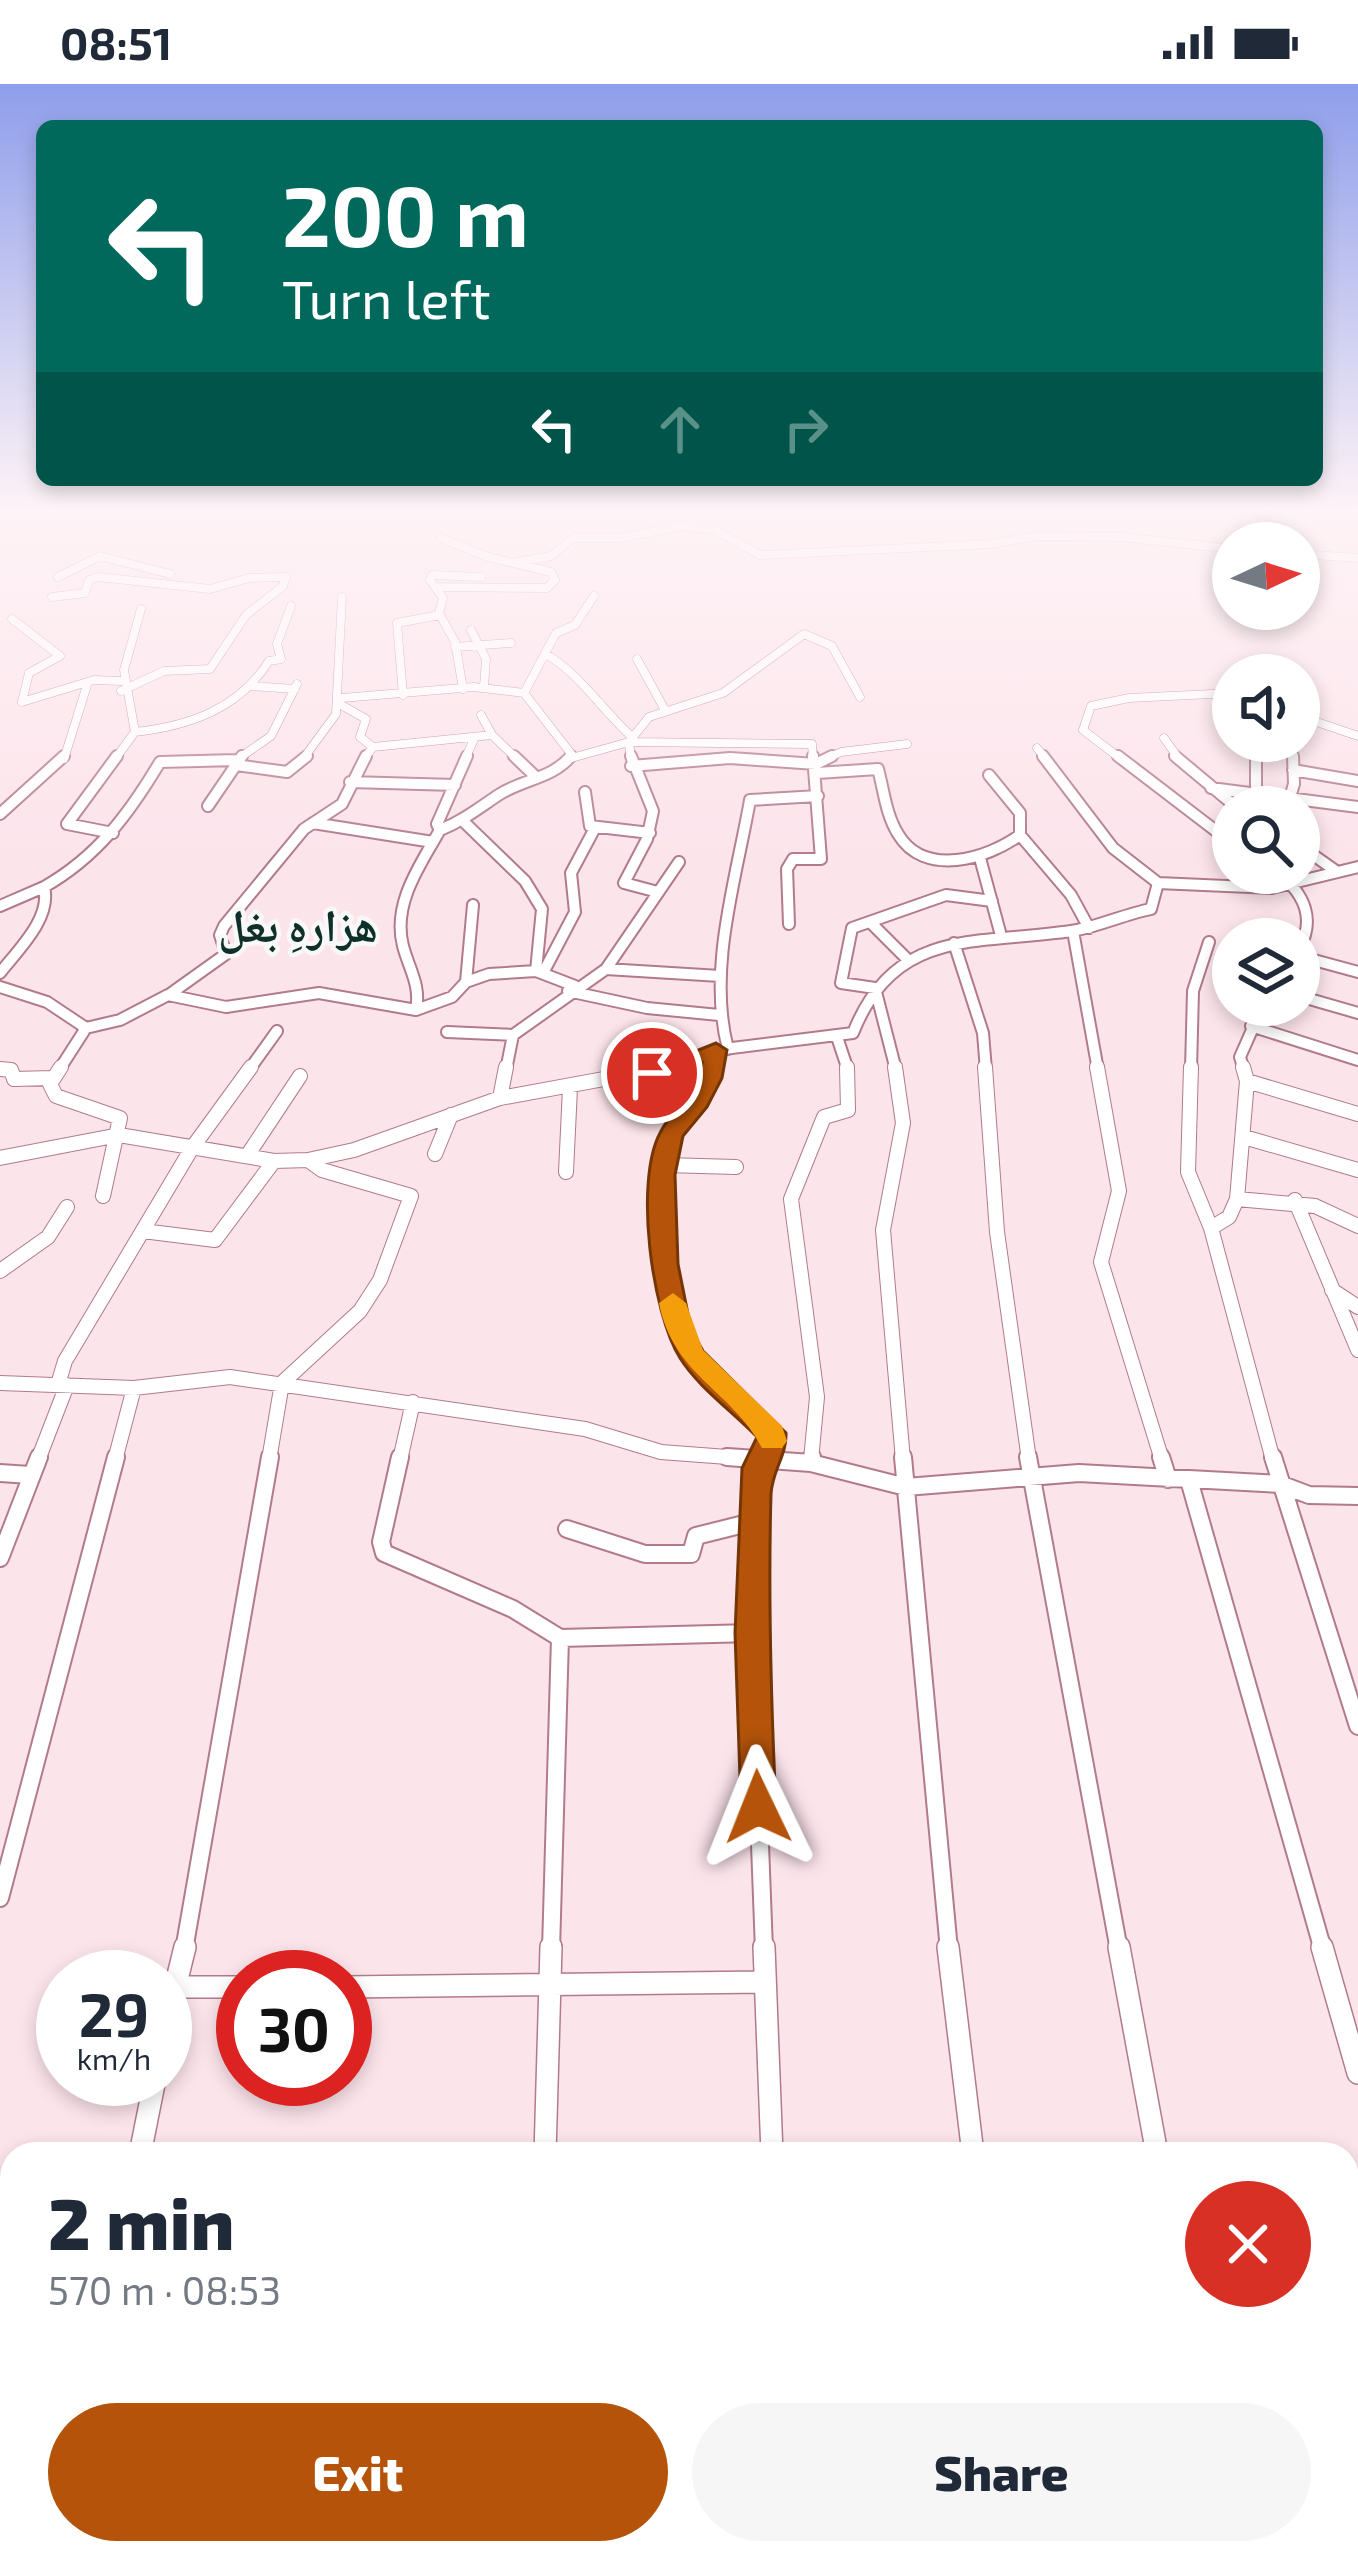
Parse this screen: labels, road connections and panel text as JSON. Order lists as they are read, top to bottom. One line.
{"districts":["هزارهِ بغل"],"north":"right","page":{"status":"08:51","turn":["200 m","Turn left"],"speed":"29 km/h","limit":"30","heading":["2 min","570 m · 08:53"],"buttons":["Exit","Share"]}}
